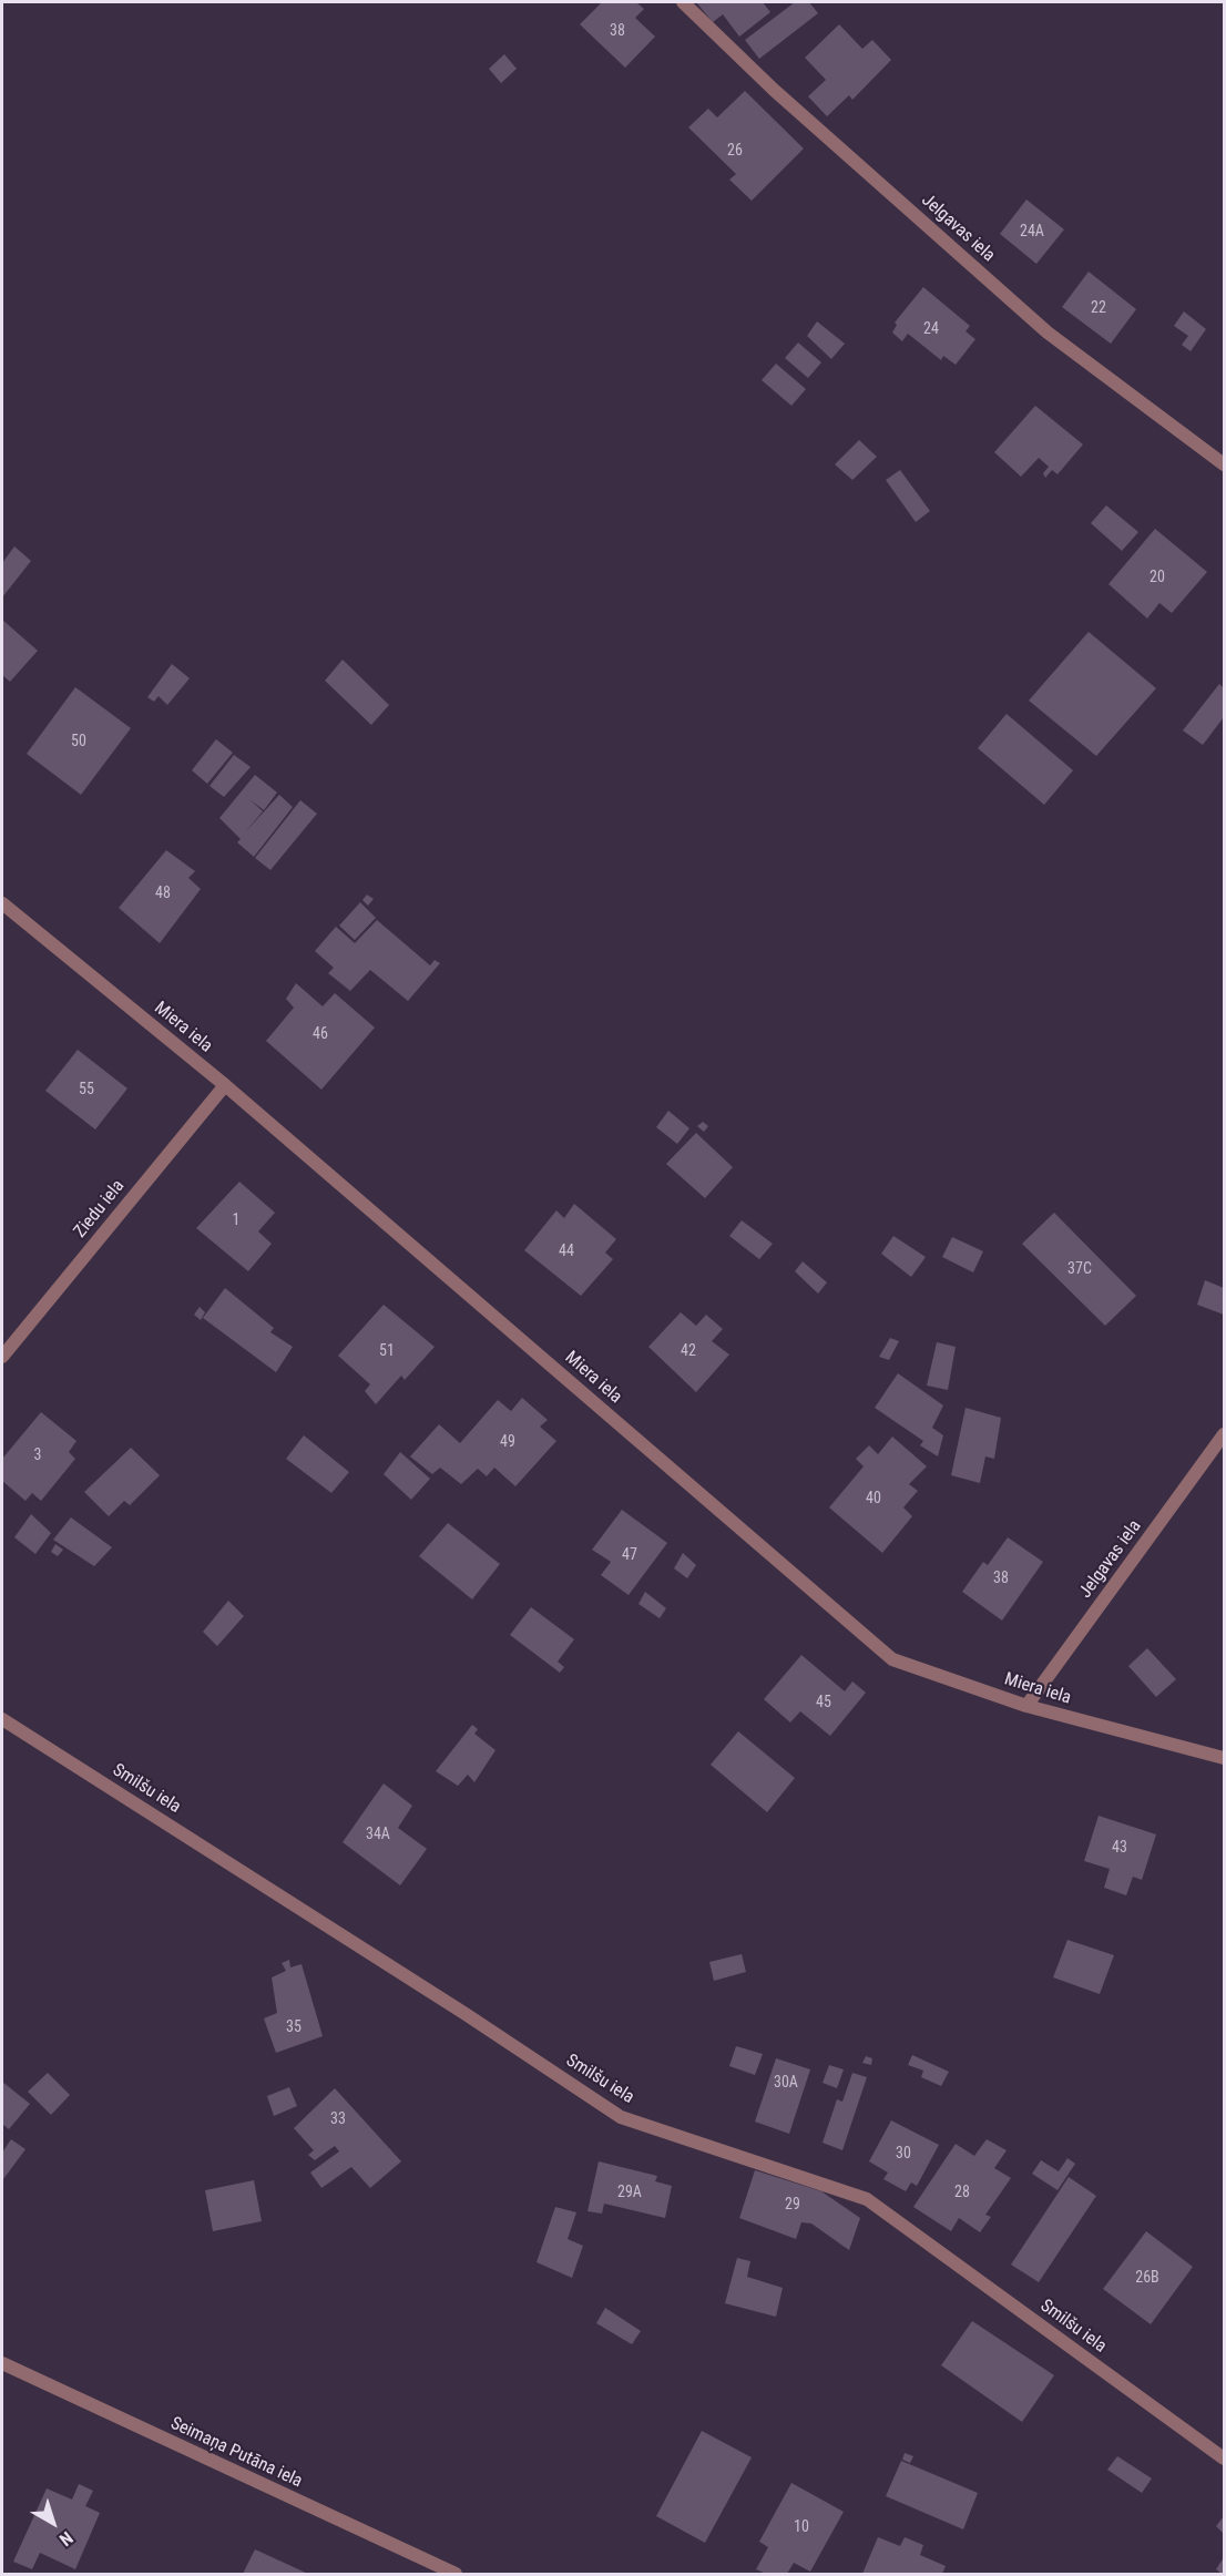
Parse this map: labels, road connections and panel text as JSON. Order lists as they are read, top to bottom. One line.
{"streets":{"street":["Jelgavas iela","Miera iela","Ziedu iela","Smilšu iela","Seimaņa Putāna iela"]},"crossings":[["Jelgavas iela","Miera iela"],["Miera iela","Ziedu iela"]],"house_numbers":["38","26","24A","22","24","20","50","48","46","55","1","44","37C","51","42","49","3","40","47","38","45","34A","43","35","30A","33","30","29A","28","29","26B","10"],"north":"bottom right"}
